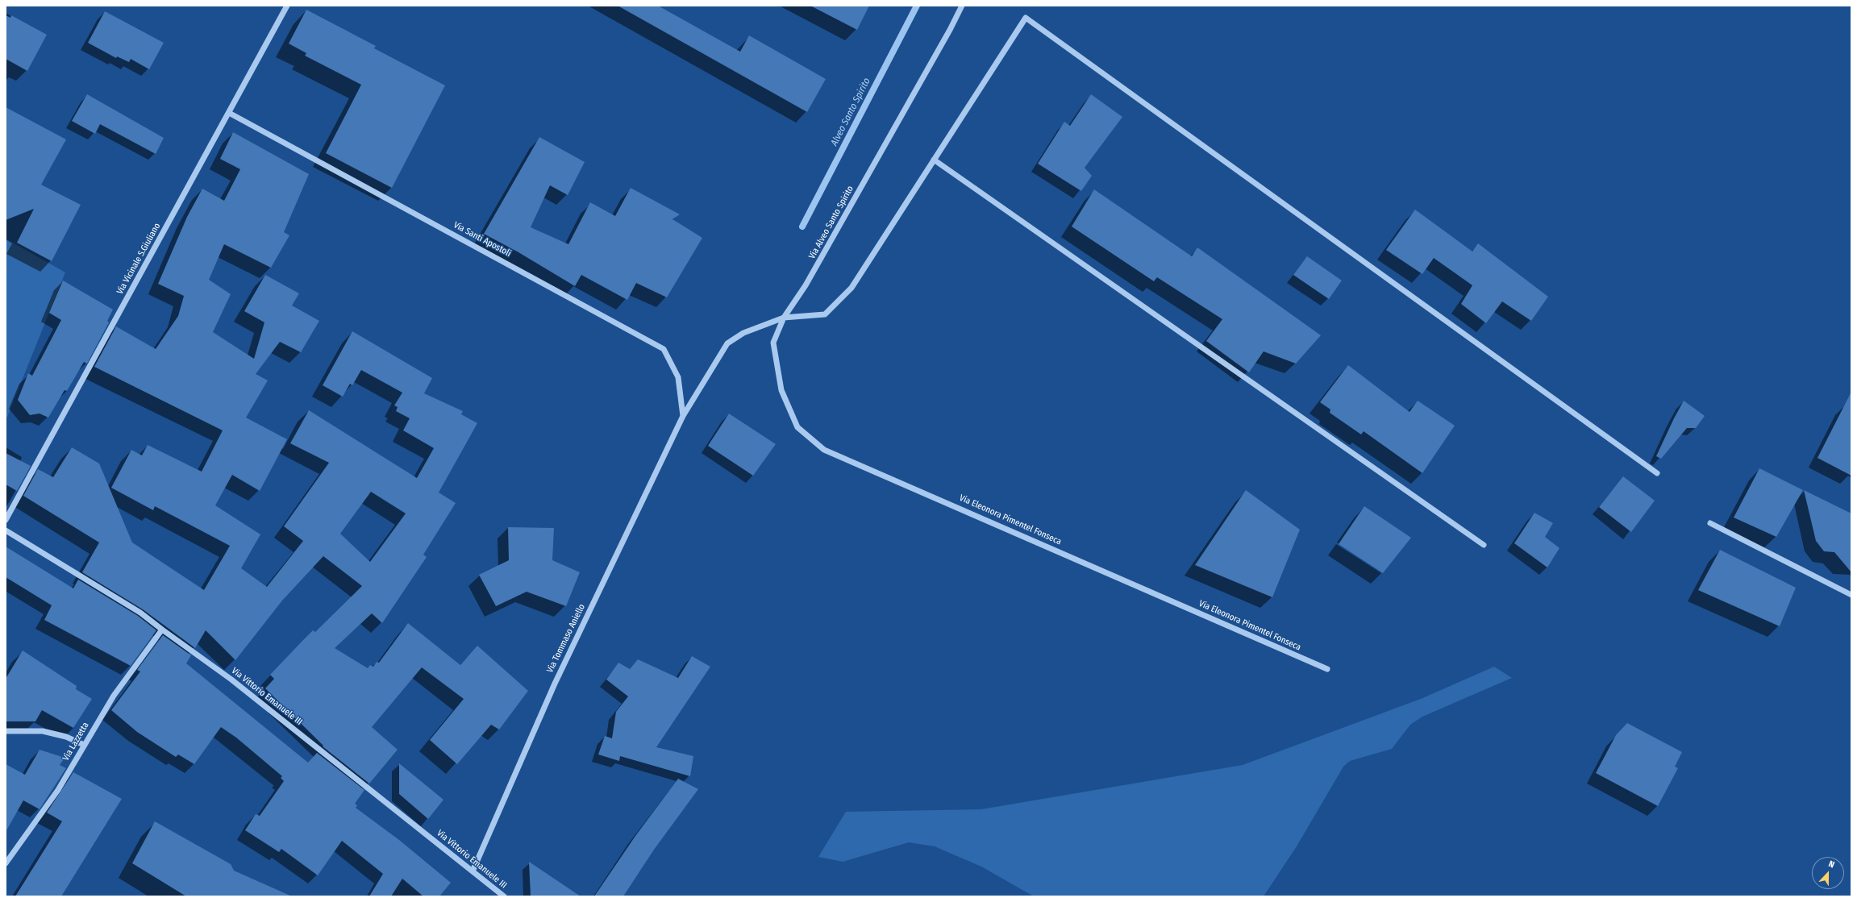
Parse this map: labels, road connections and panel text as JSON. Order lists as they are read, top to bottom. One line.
{"streets":{"street":["Via Alveo Santo Spirito","Via Santi Apostoli","Via Vicinale S.Giuliano","Via Eleonora Pimentel Fonseca","Via Tommaso Aniello","Via Vittorio Emanuele III","Via Lazzetta"]},"crossings":[["Via Alveo Santo Spirito","Via Eleonora Pimentel Fonseca"],["Via Santi Apostoli","Via Vicinale S.Giuliano"],["Via Santi Apostoli","Via Tommaso Aniello"],["Via Tommaso Aniello","Via Vittorio Emanuele III"],["Via Vittorio Emanuele III","Via Lazzetta"]],"water":["Alveo Santo Spirito"],"north":"top"}
